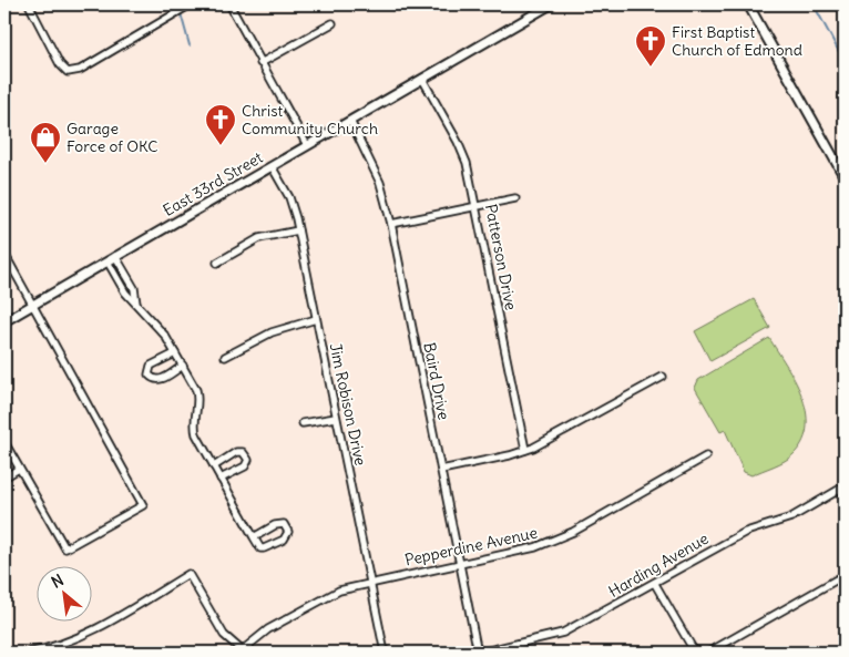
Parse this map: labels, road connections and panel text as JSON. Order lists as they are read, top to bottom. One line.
{"streets":{"street":["East 33rd Street","Patterson Drive","Baird Drive","Jim Robison Drive","Pepperdine Avenue","Harding Avenue"]},"crossings":[["East 33rd Street","Patterson Drive"],["East 33rd Street","Baird Drive"],["East 33rd Street","Jim Robison Drive"],["Baird Drive","Pepperdine Avenue"],["Baird Drive","Harding Avenue"],["Jim Robison Drive","Pepperdine Avenue"]],"places":{"church":["First Baptist Church of Edmond","Christ Community Church"],"shop":["Garage Force of OKC"]},"north":"top left"}
